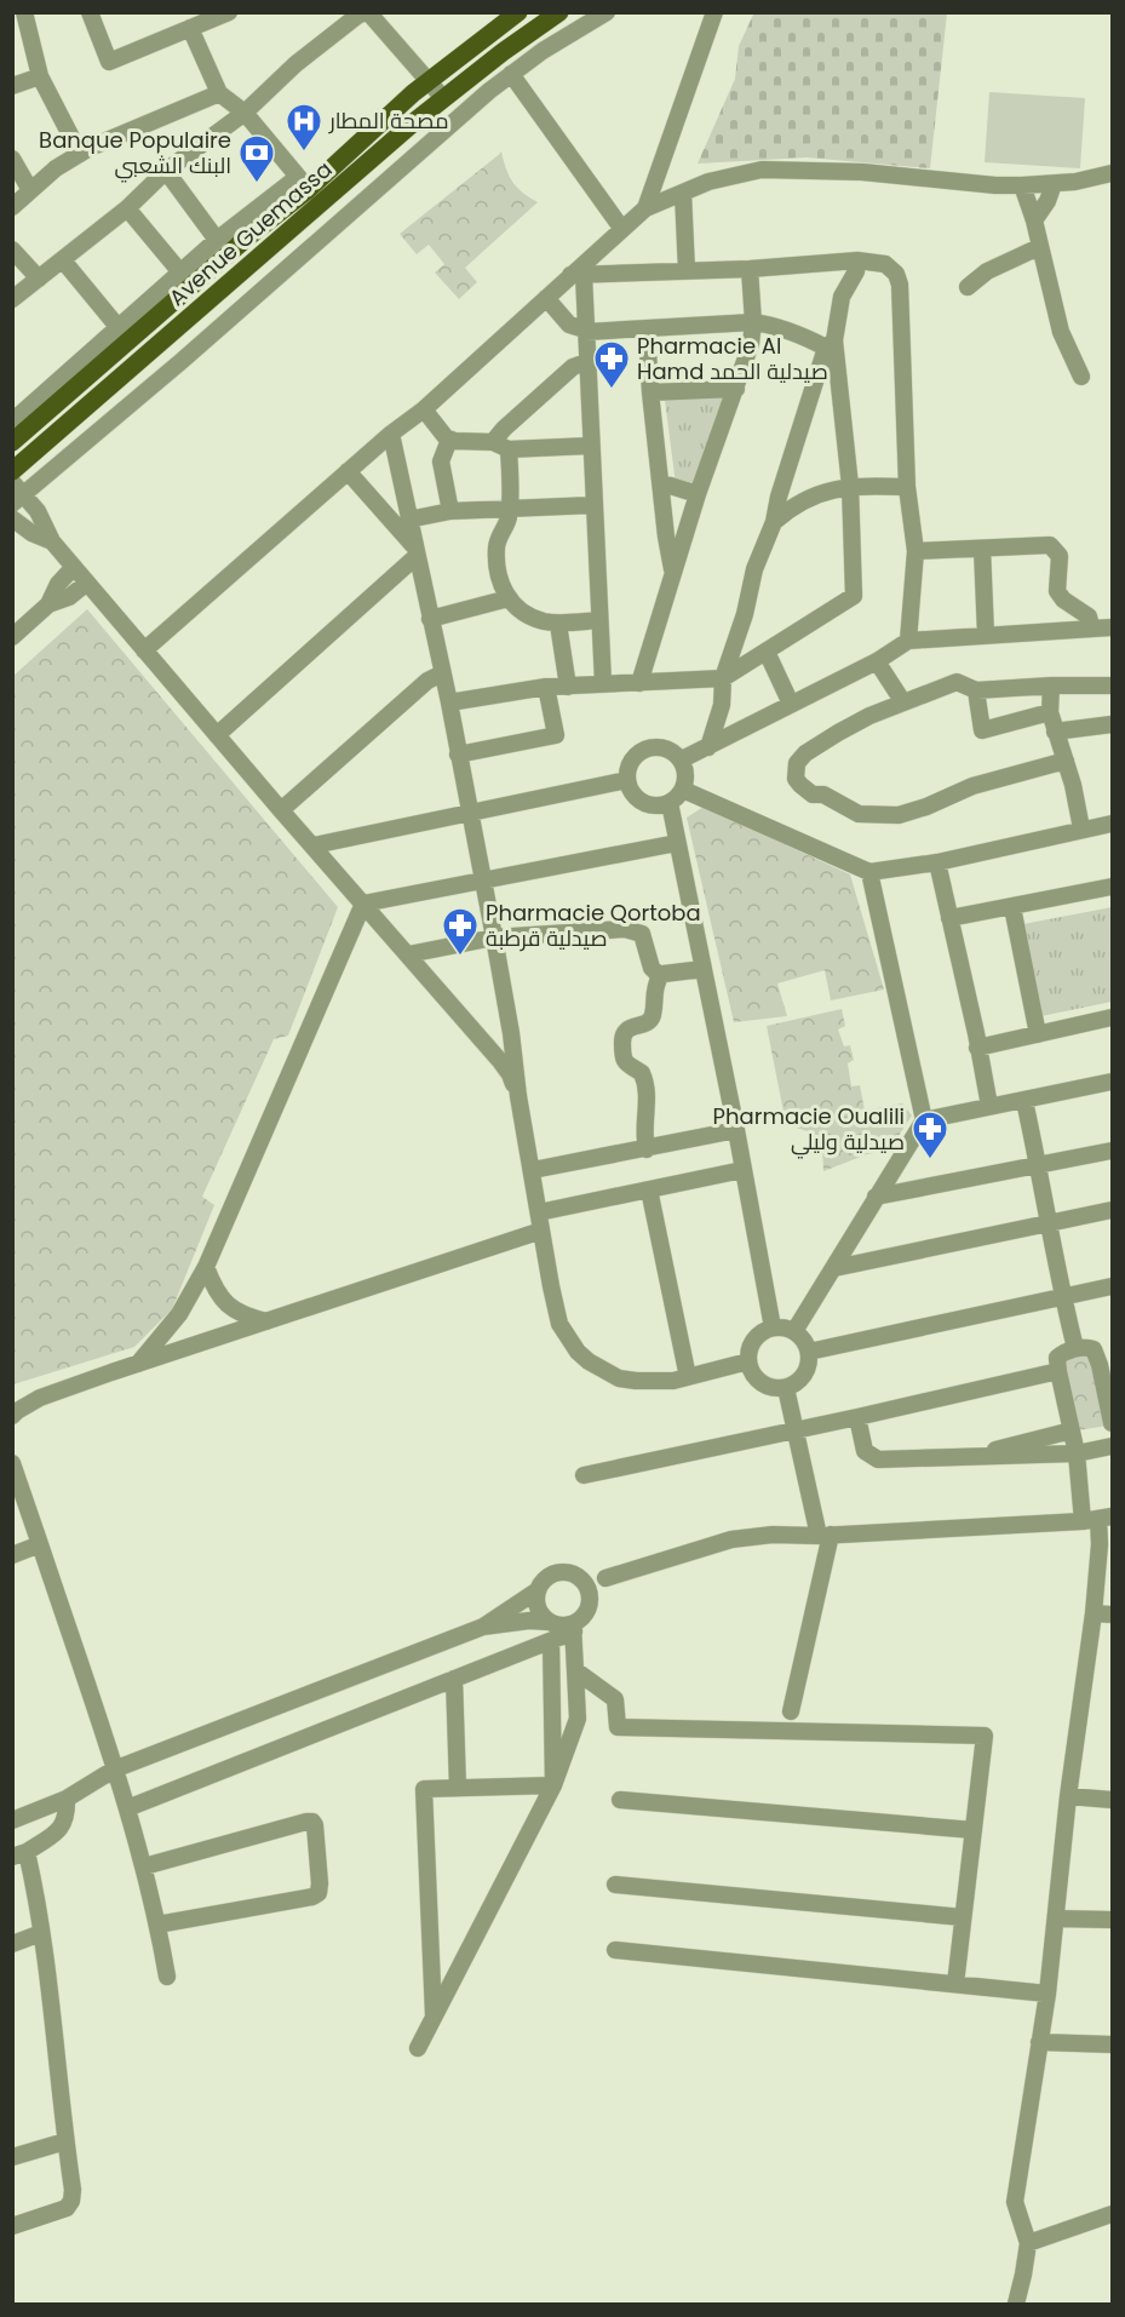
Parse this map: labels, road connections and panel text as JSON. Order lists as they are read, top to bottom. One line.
{"streets":{"main road":["Avenue Guemassa"]},"places":{"hospital":["مصحة المطار"],"bank":["Banque Populaire البنك الشعبي"],"pharmacy":["Pharmacie Al Hamd صيدلية الحمد","Pharmacie Qortoba صيدلية قرطبة","Pharmacie Oualili صيدلية وليلي"]}}
